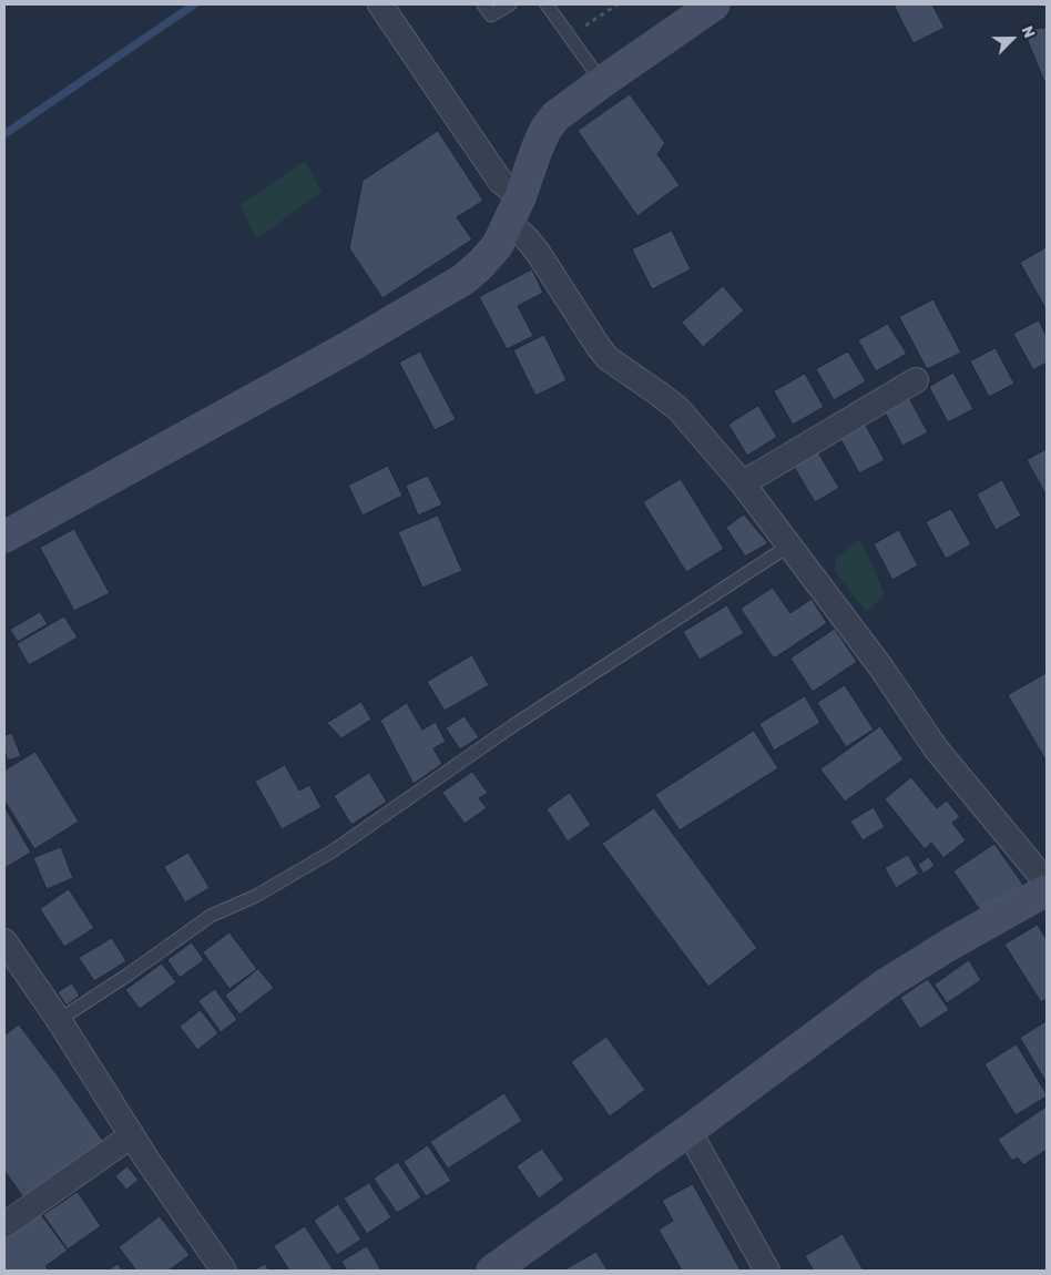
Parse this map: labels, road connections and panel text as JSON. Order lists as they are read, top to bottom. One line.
{"north":"top right"}
